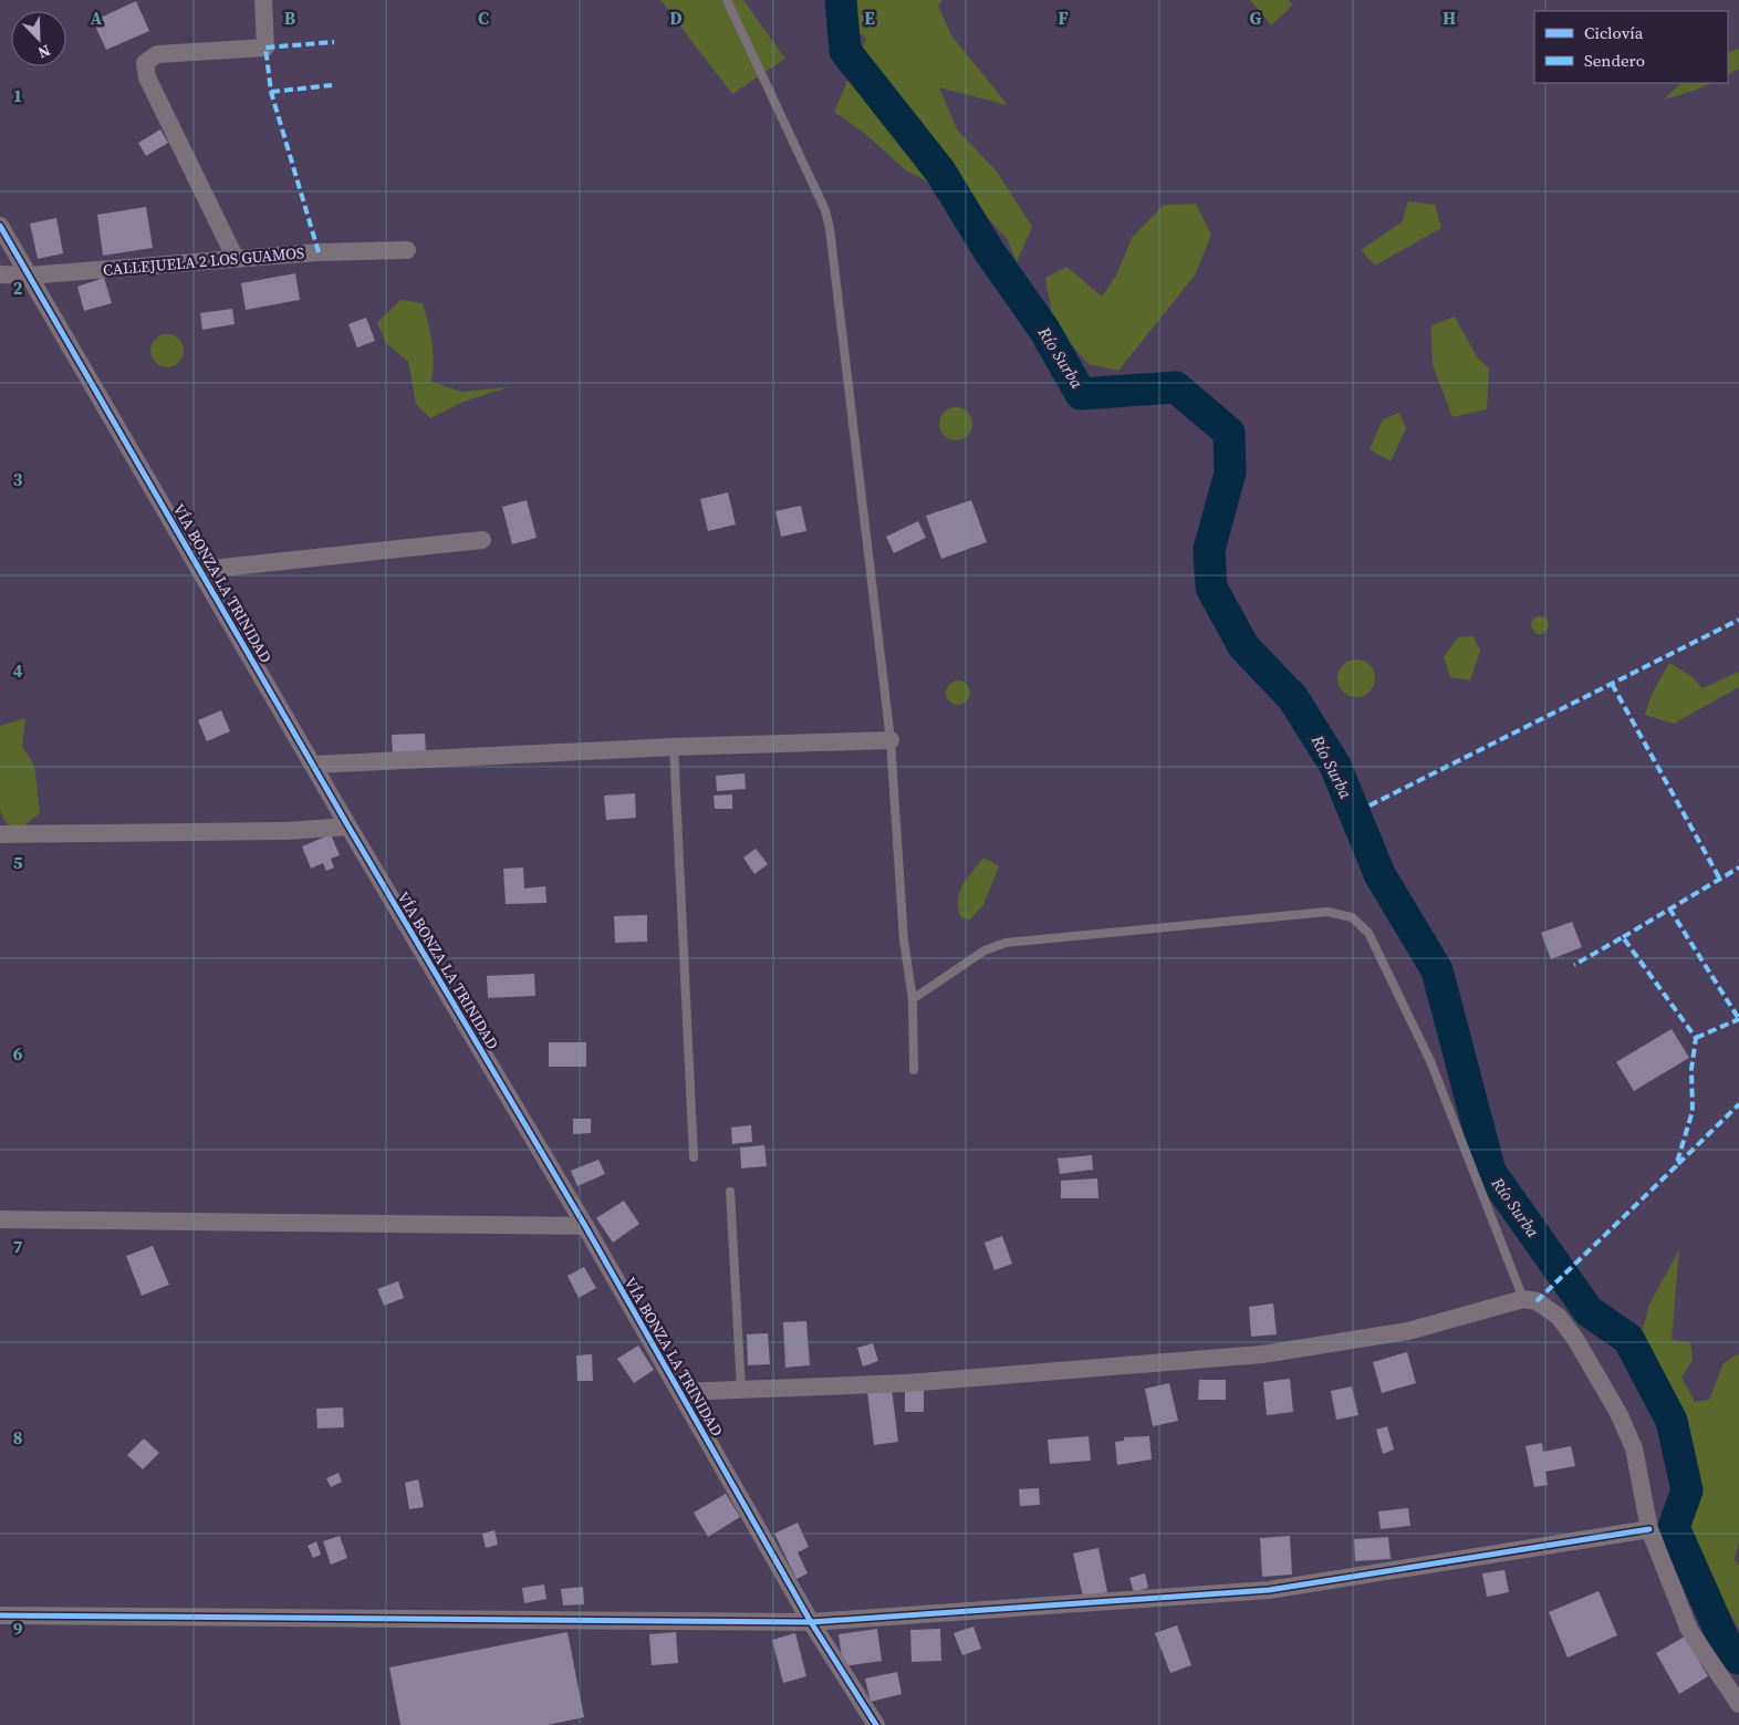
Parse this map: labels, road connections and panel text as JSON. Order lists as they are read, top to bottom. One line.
{"streets":{"street":["CALLEJUELA 2 LOS GUAMOS","VÍA BONZA LA TRINIDAD"]},"crossings":[["CALLEJUELA 2 LOS GUAMOS","VÍA BONZA LA TRINIDAD"]],"water":["Río Surba"],"legend":["Ciclovía","Sendero"],"north":"bottom right","grid":{"columns":["A","B","C","D","E","F","G","H"],"rows":["1","2","3","4","5","6","7","8","9"]}}
